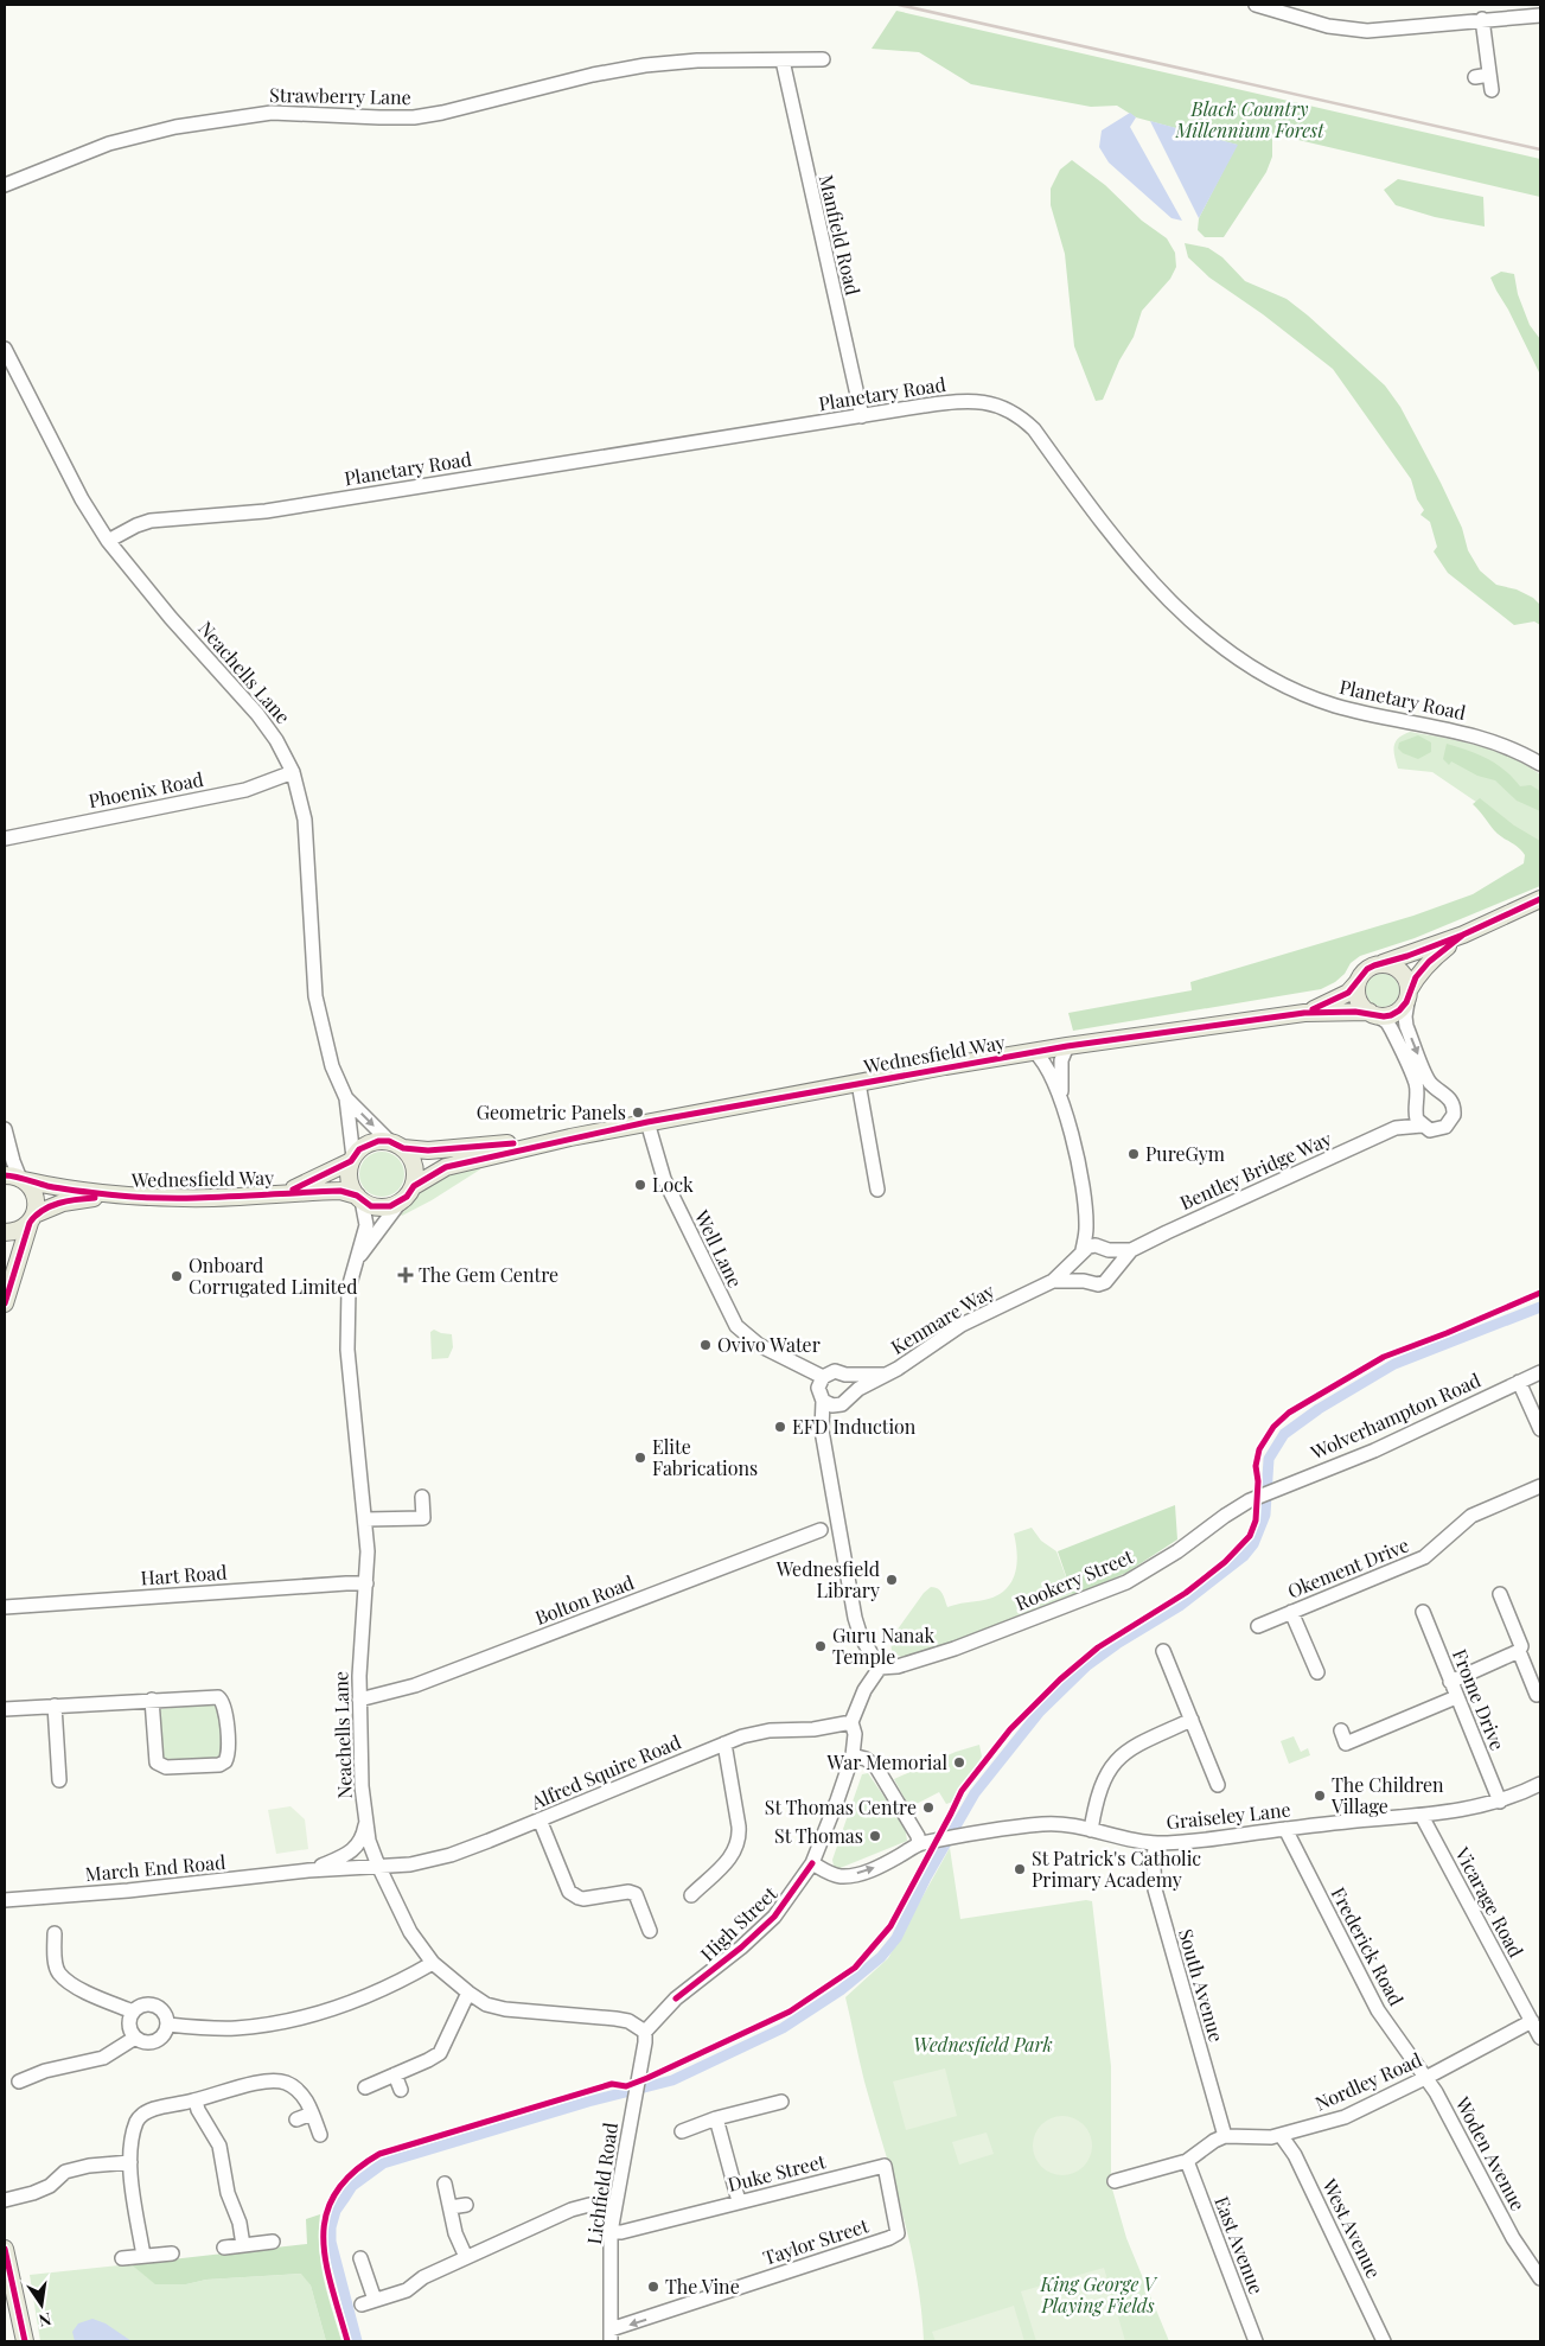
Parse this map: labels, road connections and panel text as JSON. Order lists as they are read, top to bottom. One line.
{"streets":{"main road":["Wednesfield Way"],"street":["Strawberry Lane","Manfield Road","Planetary Road","Neachells Lane","Phoenix Road","Bentley Bridge Way","Well Lane","Kenmare Way","Wolverhampton Road","Okement Drive","Hart Road","Rookery Street","Bolton Road","Frome Drive","Alfred Squire Road","Graiseley Lane","March End Road","Vicarage Road","High Street","Frederick Road","South Avenue","Nordley Road","Woden Avenue","Duke Street","Lichfield Road","West Avenue","Taylor Street","East Avenue"]},"crossings":[["Strawberry Lane","Manfield Road"],["Manfield Road","Planetary Road"],["Planetary Road","Neachells Lane"],["Neachells Lane","Phoenix Road"],["Neachells Lane","Wednesfield Way"],["Neachells Lane","Hart Road"],["Neachells Lane","Bolton Road"],["Neachells Lane","Alfred Squire Road"],["Neachells Lane","March End Road"],["Neachells Lane","High Street"],["Neachells Lane","Lichfield Road"],["Wednesfield Way","Well Lane"],["Well Lane","Kenmare Way"],["Wolverhampton Road","Rookery Street"],["Rookery Street","High Street"],["Frome Drive","Graiseley Lane"],["Alfred Squire Road","March End Road"],["Alfred Squire Road","High Street"],["Graiseley Lane","Vicarage Road"],["Graiseley Lane","High Street"],["Graiseley Lane","Frederick Road"],["Graiseley Lane","South Avenue"],["Vicarage Road","Nordley Road"],["High Street","Lichfield Road"],["Frederick Road","Nordley Road"],["Frederick Road","Woden Avenue"],["South Avenue","Nordley Road"],["Nordley Road","Woden Avenue"],["Nordley Road","West Avenue"],["Duke Street","Lichfield Road"],["Duke Street","Taylor Street"],["Lichfield Road","Taylor Street"]],"one_way":["Taylor Street"],"parks":["Black Country Millennium Forest","Wednesfield Park","King George V Playing Fields"],"places":{"other":["Geometric Panels","PureGym","Lock","Onboard Corrugated Limited","Ovivo Water","EFD Induction","Elite Fabrications","Wednesfield Library","Guru Nanak Temple","War Memorial","The Children Village","St Thomas Centre","St Thomas","St Patrick's Catholic Primary Academy","The Vine"],"health":["The Gem Centre"]},"north":"bottom"}
